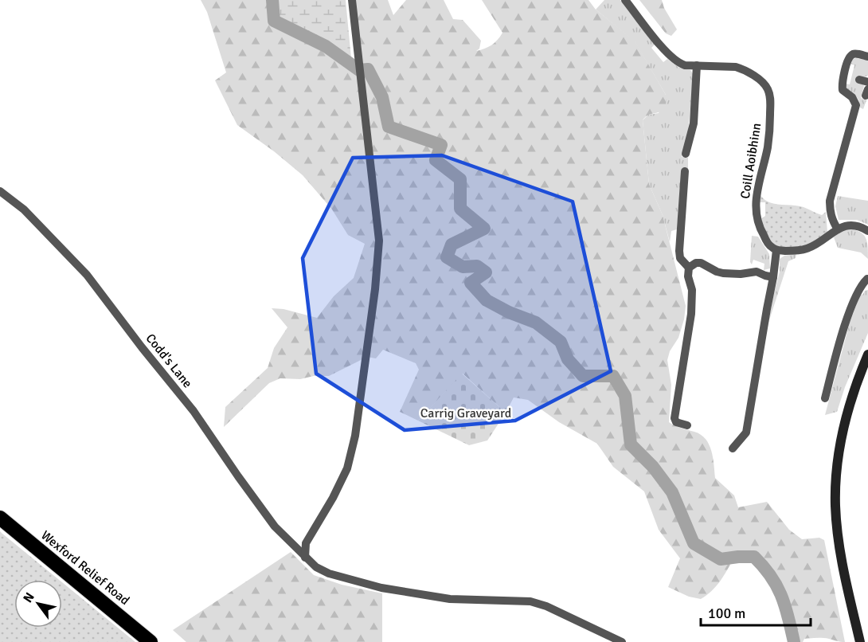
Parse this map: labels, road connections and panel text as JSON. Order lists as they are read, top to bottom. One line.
{"streets":{"highway":["Wexford Relief Road"],"street":["Coill Aoibhinn","Codd's Lane"]},"parks":["Carrig Graveyard"],"scale_bar":"100 m","north":"top left"}
